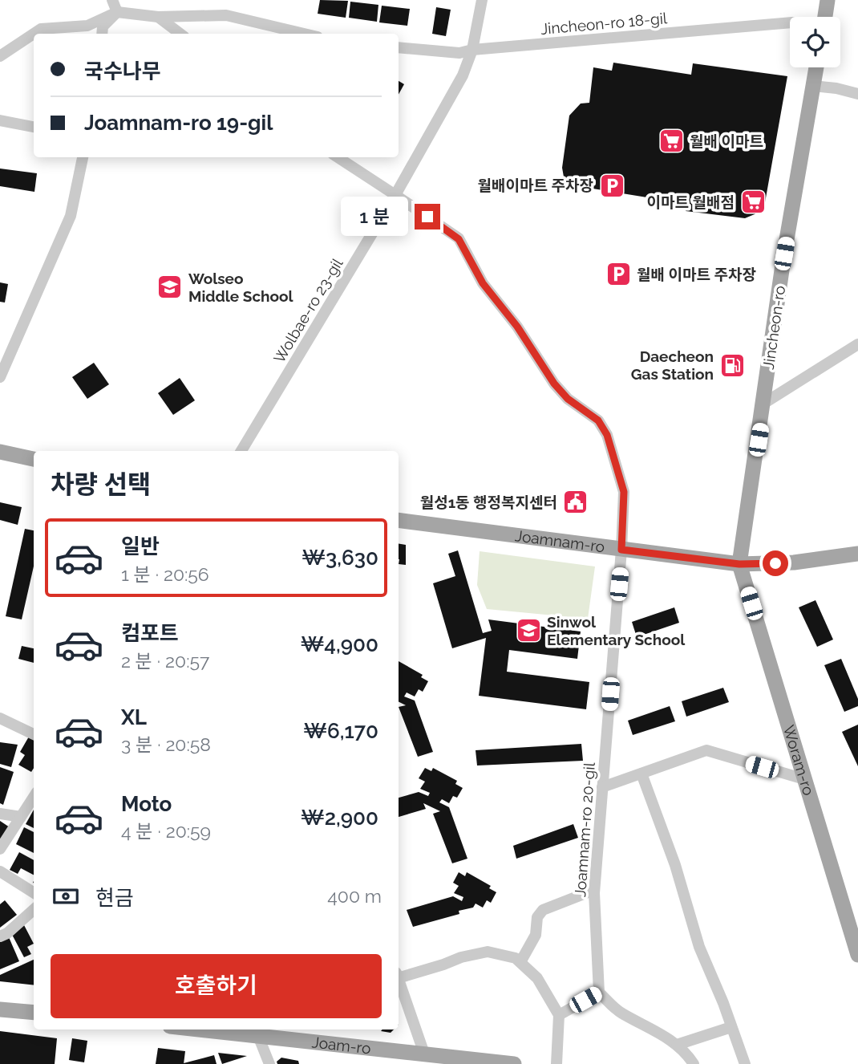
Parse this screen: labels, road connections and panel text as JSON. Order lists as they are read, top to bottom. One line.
{"streets":{"main road":["Jincheon-ro","Joamnam-ro","Woram-ro","Joam-ro"],"street":["Jincheon-ro 18-gil","Wolbae-ro 23-gil","Joamnam-ro 20-gil"]},"crossings":[["Jincheon-ro 18-gil","Wolbae-ro 23-gil"],["Wolbae-ro 23-gil","Joamnam-ro 20-gil"],["Jincheon-ro","Joamnam-ro"],["Jincheon-ro","Woram-ro"],["Joamnam-ro","Woram-ro"],["Joamnam-ro","Joamnam-ro 20-gil"]],"places":{"supermarket":["월배 이마트","이마트 월배점"],"parking":["월배이마트 주차장","월배 이마트 주차장"],"school or university":["Wolseo Middle School","Sinwol Elementary School"],"fuel station":["Daecheon Gas Station"],"public building":["월성1동 행정복지센터"]},"page":{"banner":["국수나무","Joamnam-ro 19-gil"],"bubble":"1 분","heading":"차량 선택","list":[{"name":"일반","note":"1 분 · 20:56","value":"₩3,630"},{"name":"컴포트","note":"2 분 · 20:57","value":"₩4,900"},{"name":"XL","note":"3 분 · 20:58","value":"₩6,170"},{"name":"Moto","note":"4 분 · 20:59","value":"₩2,900"}],"pay":["현금","400 m"],"buttons":"호출하기"}}
